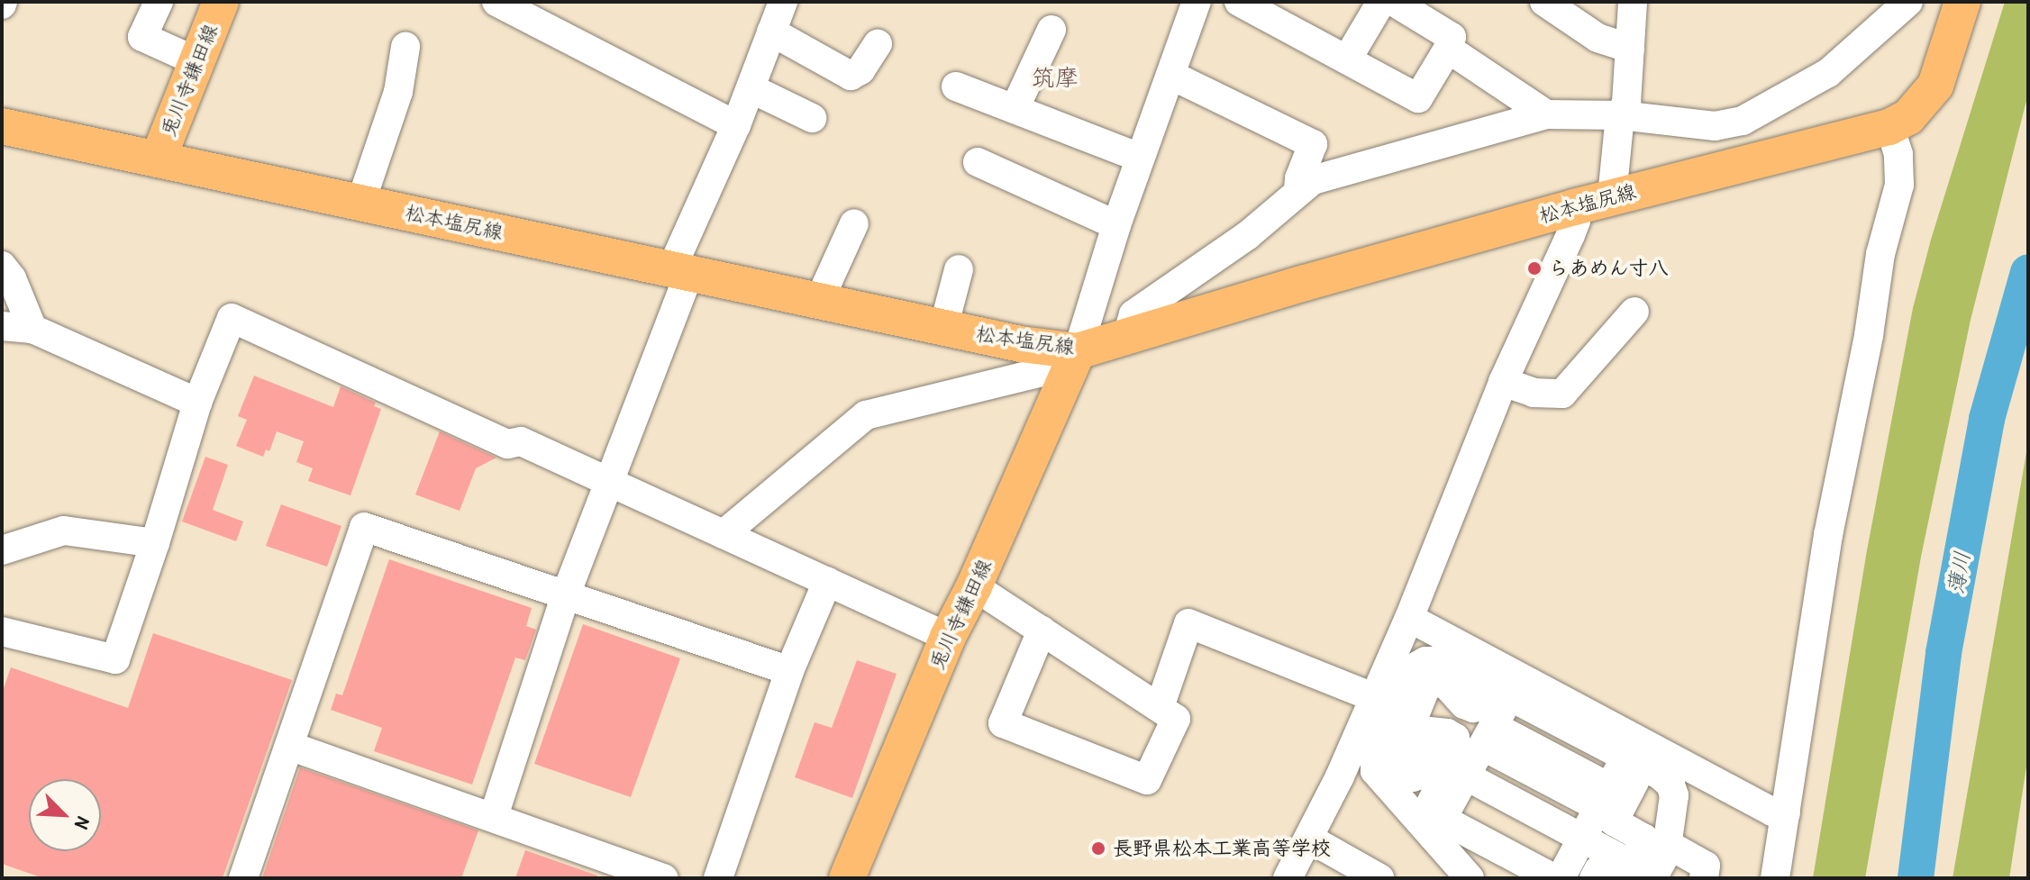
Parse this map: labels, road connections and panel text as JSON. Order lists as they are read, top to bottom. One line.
{"streets":{"main road":["兎川寺鎌田線","松本塩尻線"]},"crossings":[["兎川寺鎌田線","松本塩尻線"]],"districts":["筑摩"],"water":["薄川"],"places":["らあめん寸八","長野県松本工業高等学校"],"north":"bottom right"}
